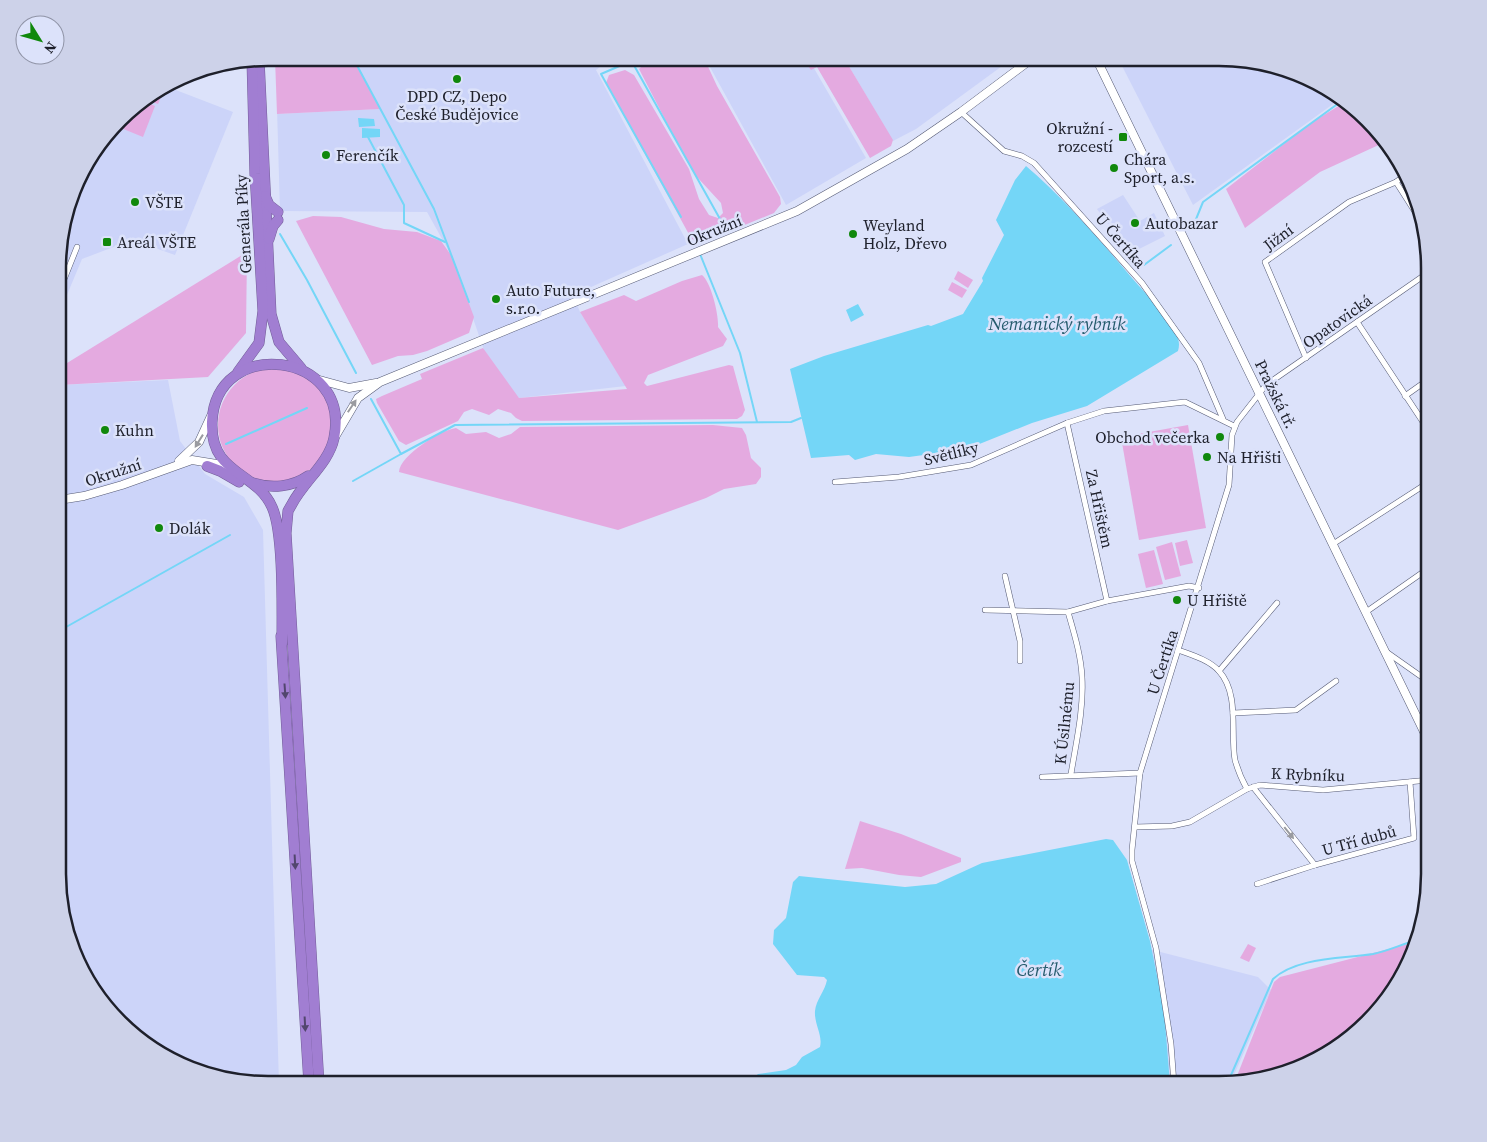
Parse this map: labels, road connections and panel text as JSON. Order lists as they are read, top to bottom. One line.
{"streets":{"highway":["Generála Píky"],"main road":["Okružní","Pražská tř."],"street":["Jižní","U Čertíka","Opatovická","Světlíky","Za Hřištěm","K Úsilnému","K Rybníku","U Tří dubů"]},"crossings":[["Generála Píky","Okružní"],["Okružní","U Čertíka"],["Jižní","Opatovická"],["U Čertíka","Opatovická"],["U Čertíka","K Rybníku"],["Opatovická","Pražská tř."],["Světlíky","Za Hřištěm"],["K Rybníku","U Tří dubů"]],"water":["Nemanický rybník","Čertík"],"places":{"other":["DPD CZ, Depo České Budějovice","Ferenčík","Chára Sport, a.s.","VŠTE","Autobazar","Weyland Holz, Dřevo","Auto Future, s.r.o.","Kuhn","Obchod večerka","Na Hřišti","Dolák","U Hřiště"],"transit":["Okružní - rozcestí","Areál VŠTE"]},"north":"bottom right"}
